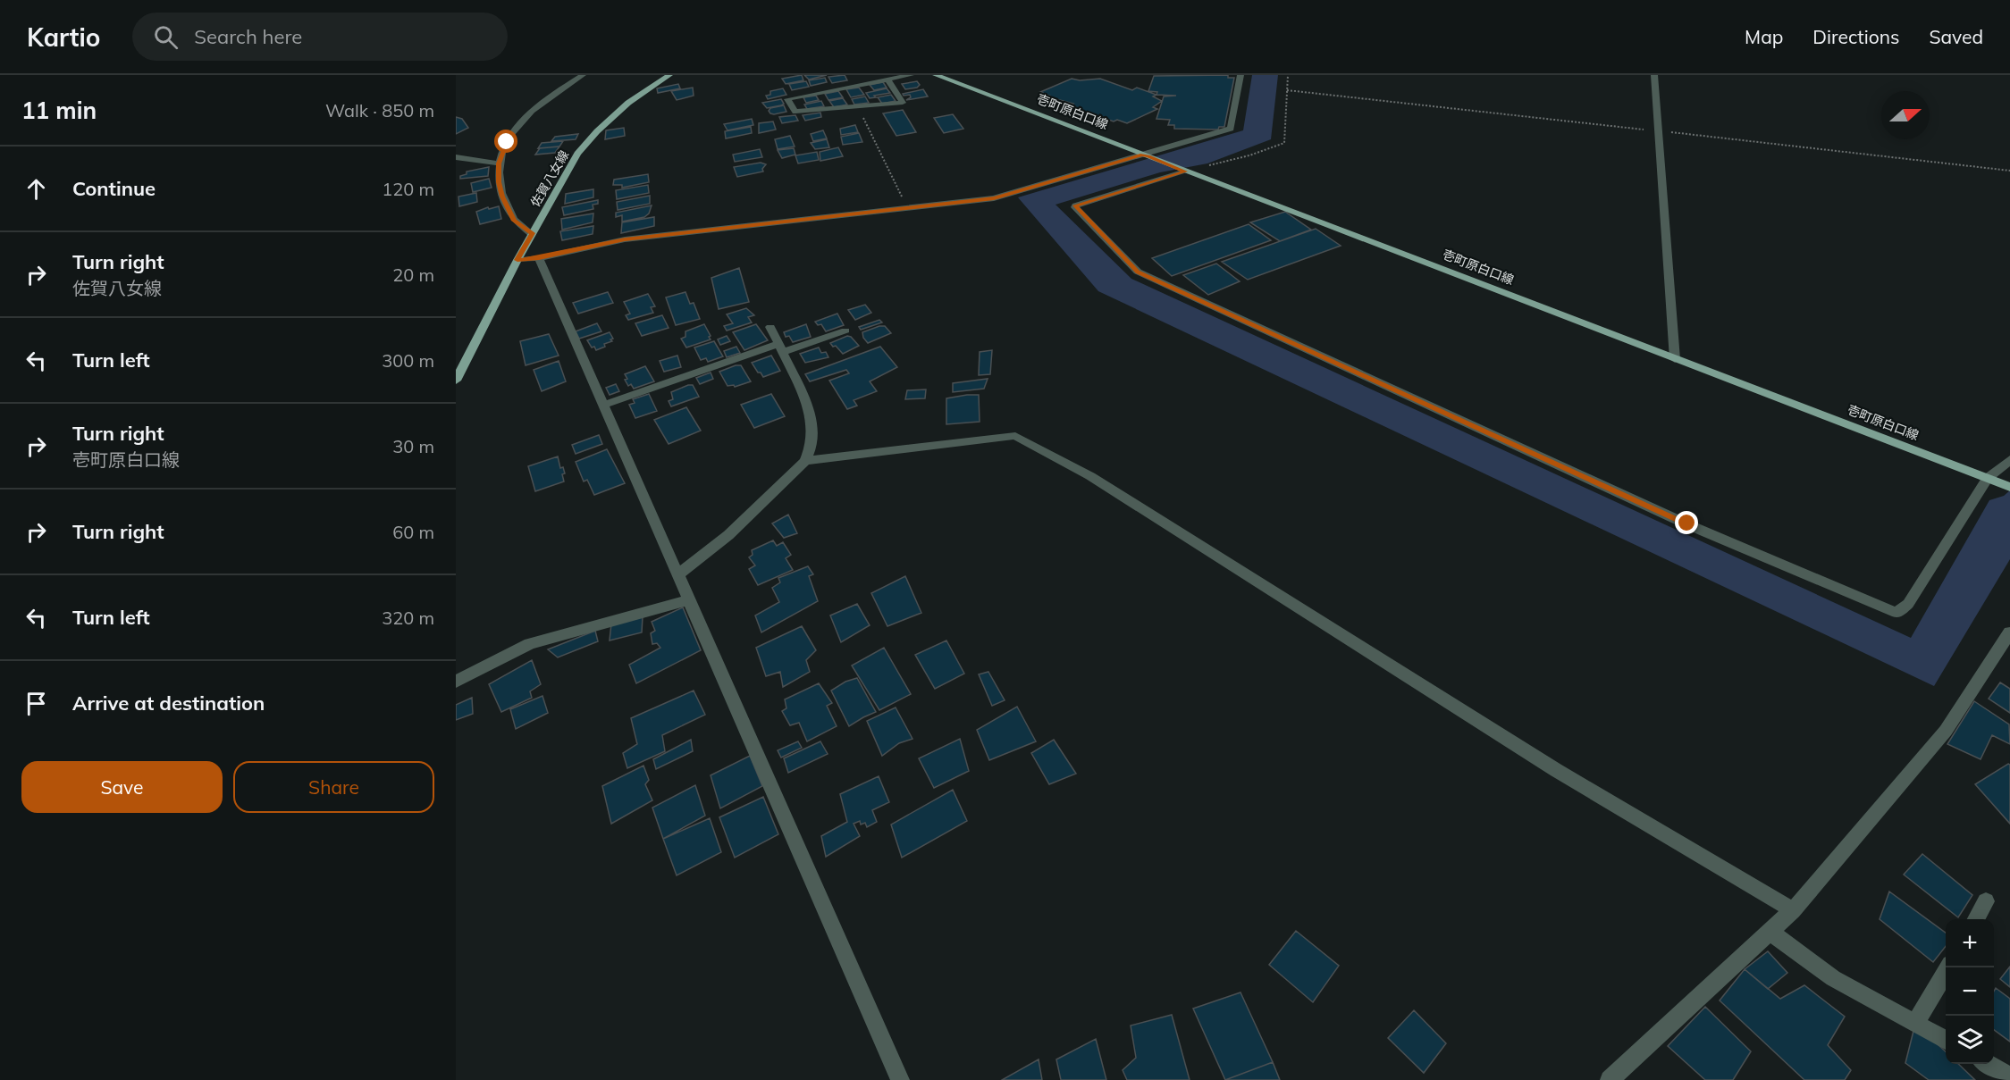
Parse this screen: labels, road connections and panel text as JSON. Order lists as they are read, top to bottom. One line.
{"streets":{"main road":["壱町原白口線","佐賀八女線"]},"north":"right","page":{"header":"Kartio","search":"Search here","nav":["Map","Directions","Saved"],"heading":["11 min","Walk · 850 m"],"list":[["Continue","120 m"],["Turn right","佐賀八女線","20 m"],["Turn left","300 m"],["Turn right","壱町原白口線","30 m"],["Turn right","60 m"],["Turn left","320 m"],"Arrive at destination"],"buttons":["Save","Share"],"map_buttons":["+","−"]}}
